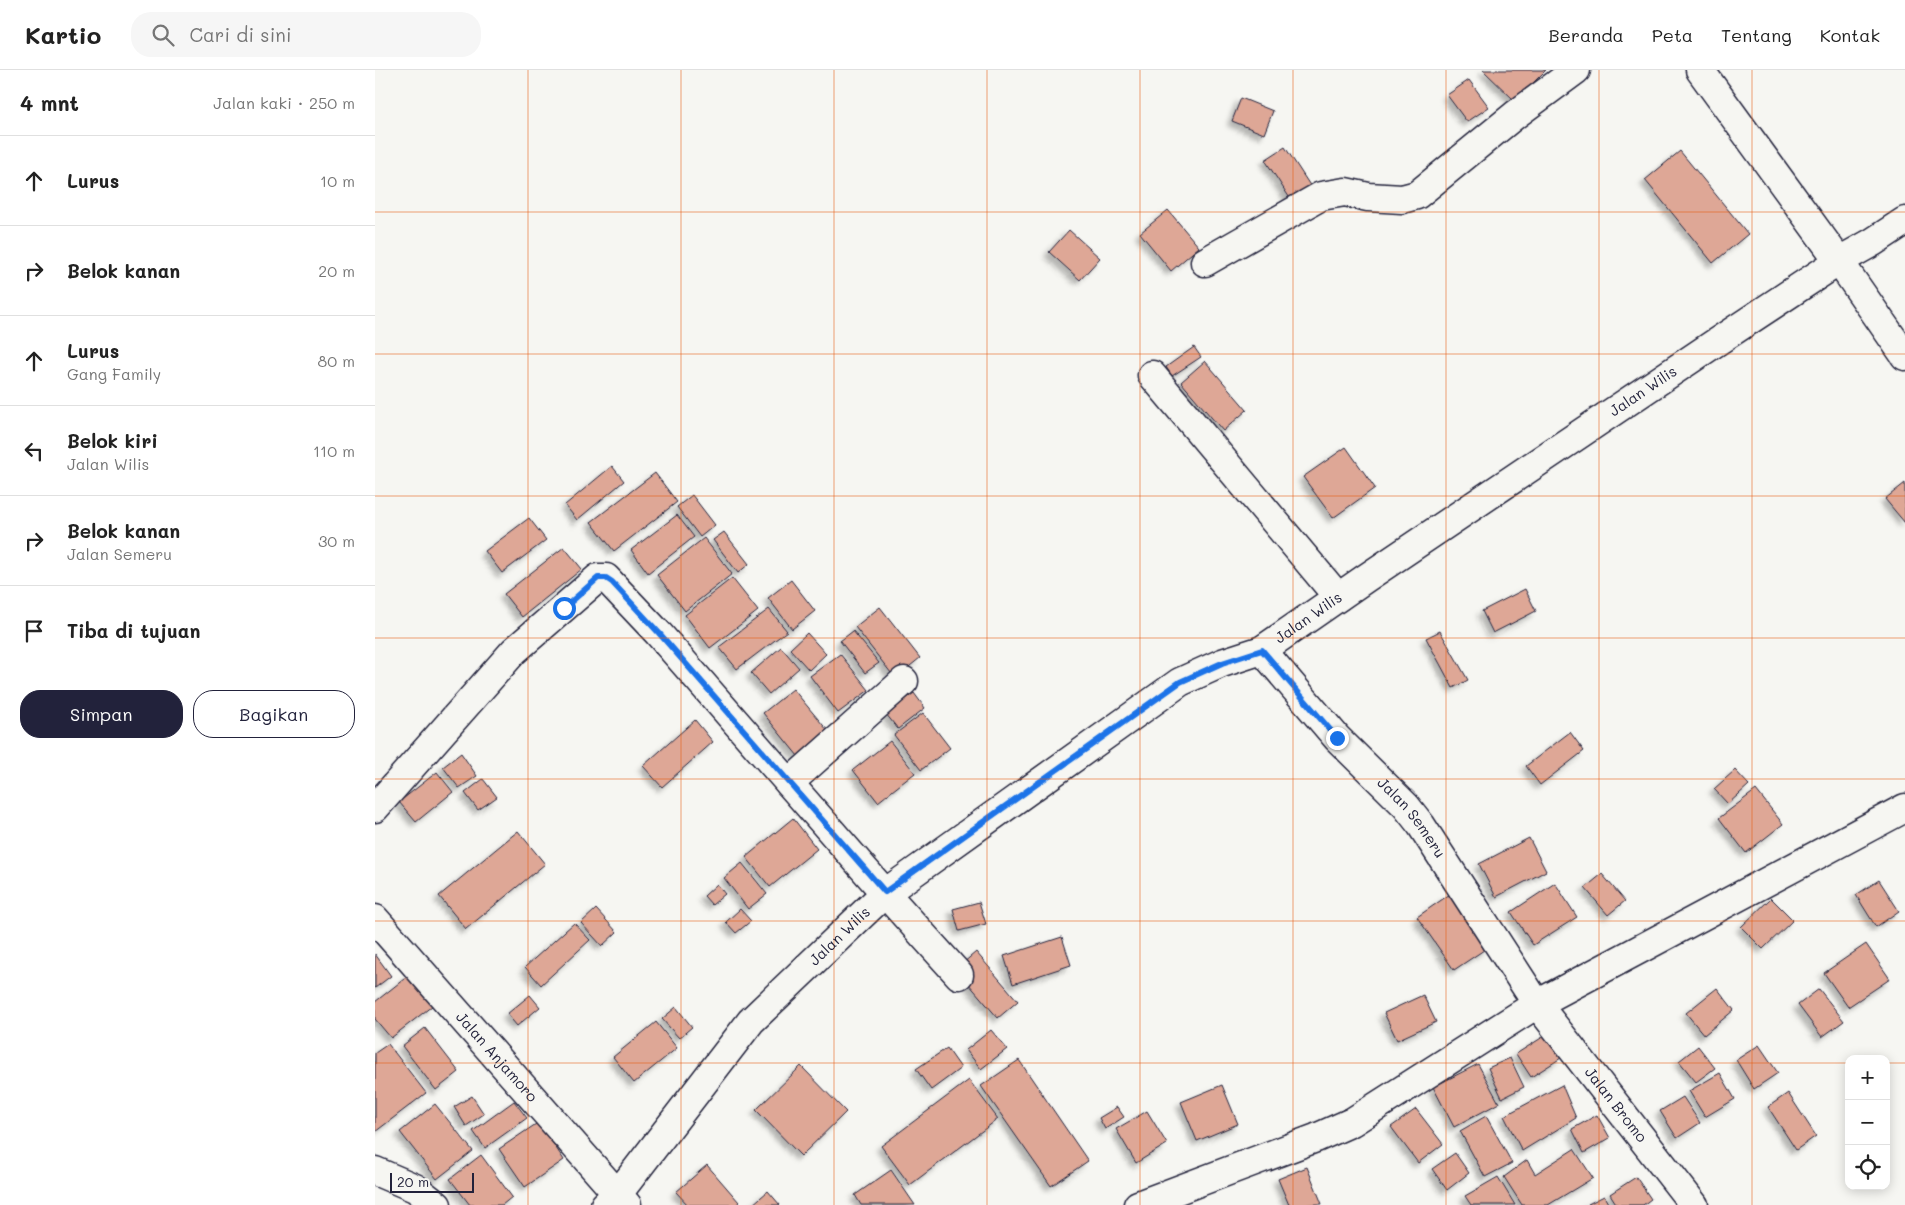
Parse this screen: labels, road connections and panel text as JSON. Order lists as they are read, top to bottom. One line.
{"streets":{"street":["Jalan Wilis","Jalan Semeru","Jalan Anjamoro","Jalan Bromo"]},"crossings":[["Jalan Wilis","Jalan Semeru"],["Jalan Wilis","Jalan Anjamoro"],["Jalan Semeru","Jalan Bromo"]],"scale_bar":"20 m","page":{"header":"Kartio","search":"Cari di sini","nav":["Beranda","Peta","Tentang","Kontak"],"heading":["4 mnt","Jalan kaki · 250 m"],"list":[["Lurus","10 m"],["Belok kanan","20 m"],["Lurus","Gang Family","80 m"],["Belok kiri","Jalan Wilis","110 m"],["Belok kanan","Jalan Semeru","30 m"],"Tiba di tujuan"],"buttons":["Simpan","Bagikan"],"map_buttons":["+","−"],"scale":"20 m"}}
